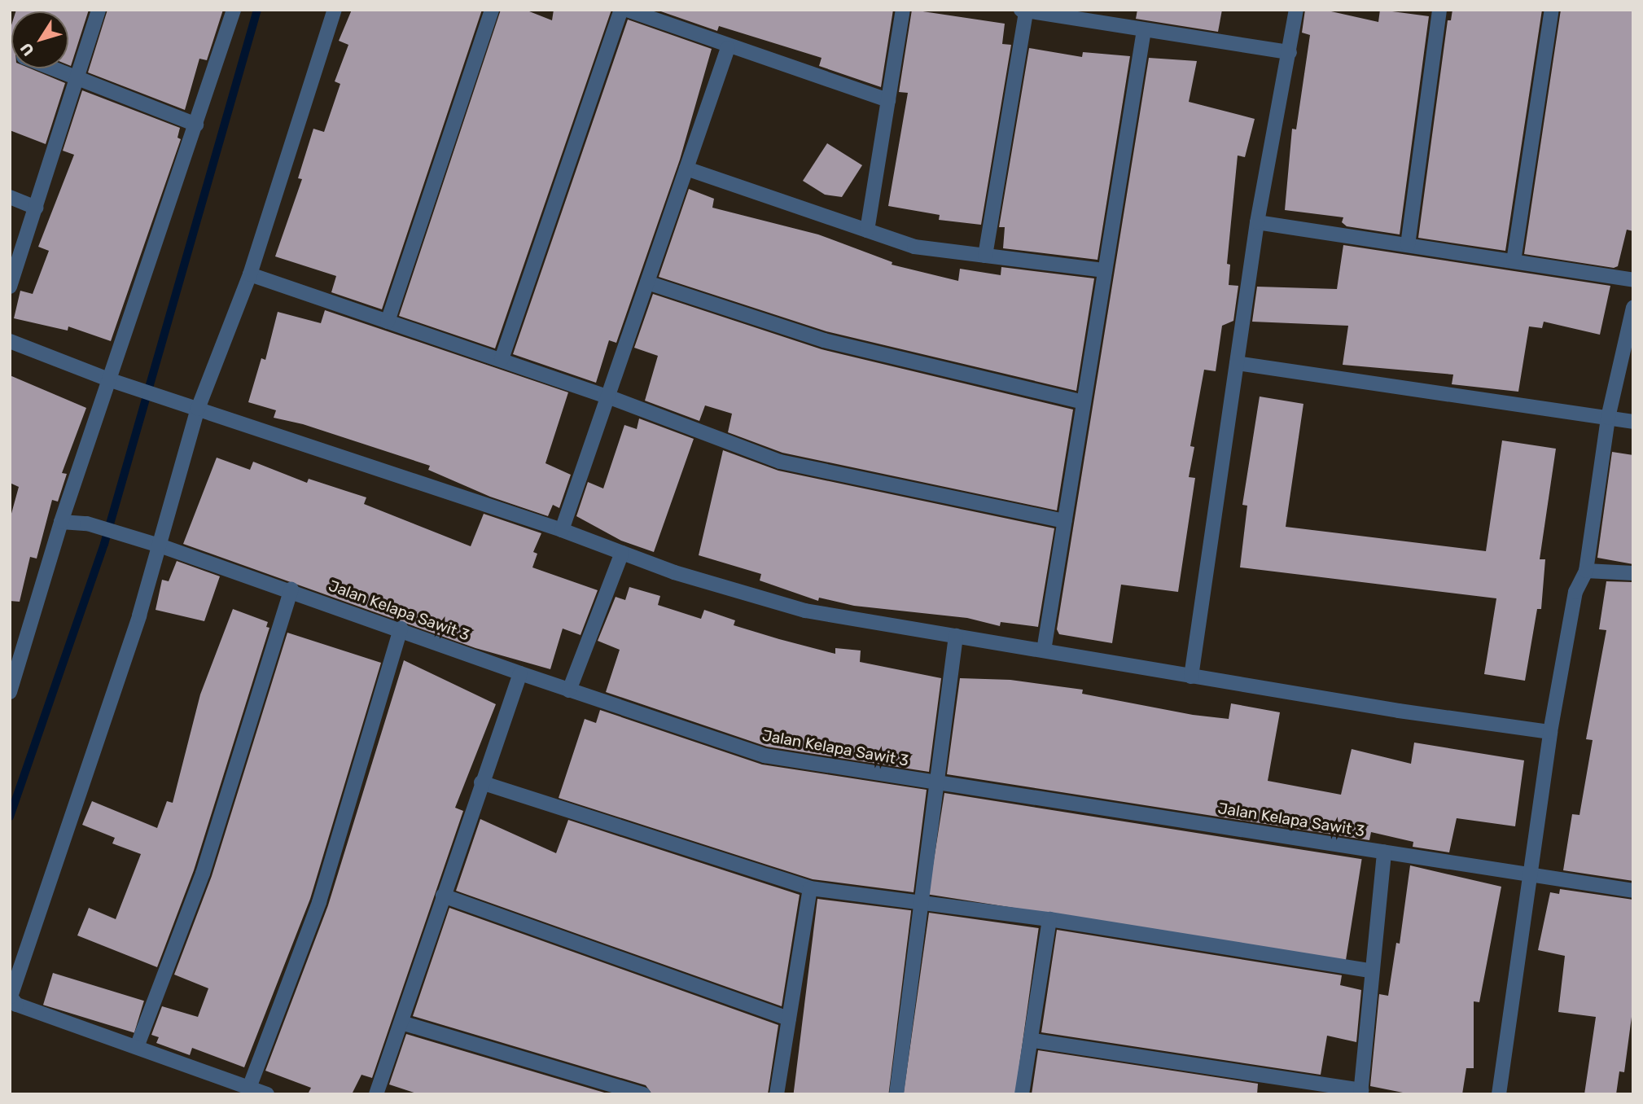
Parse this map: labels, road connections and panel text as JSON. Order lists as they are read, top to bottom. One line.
{"streets":{"street":["Jalan Kelapa Sawit 3"]},"north":"bottom left"}
